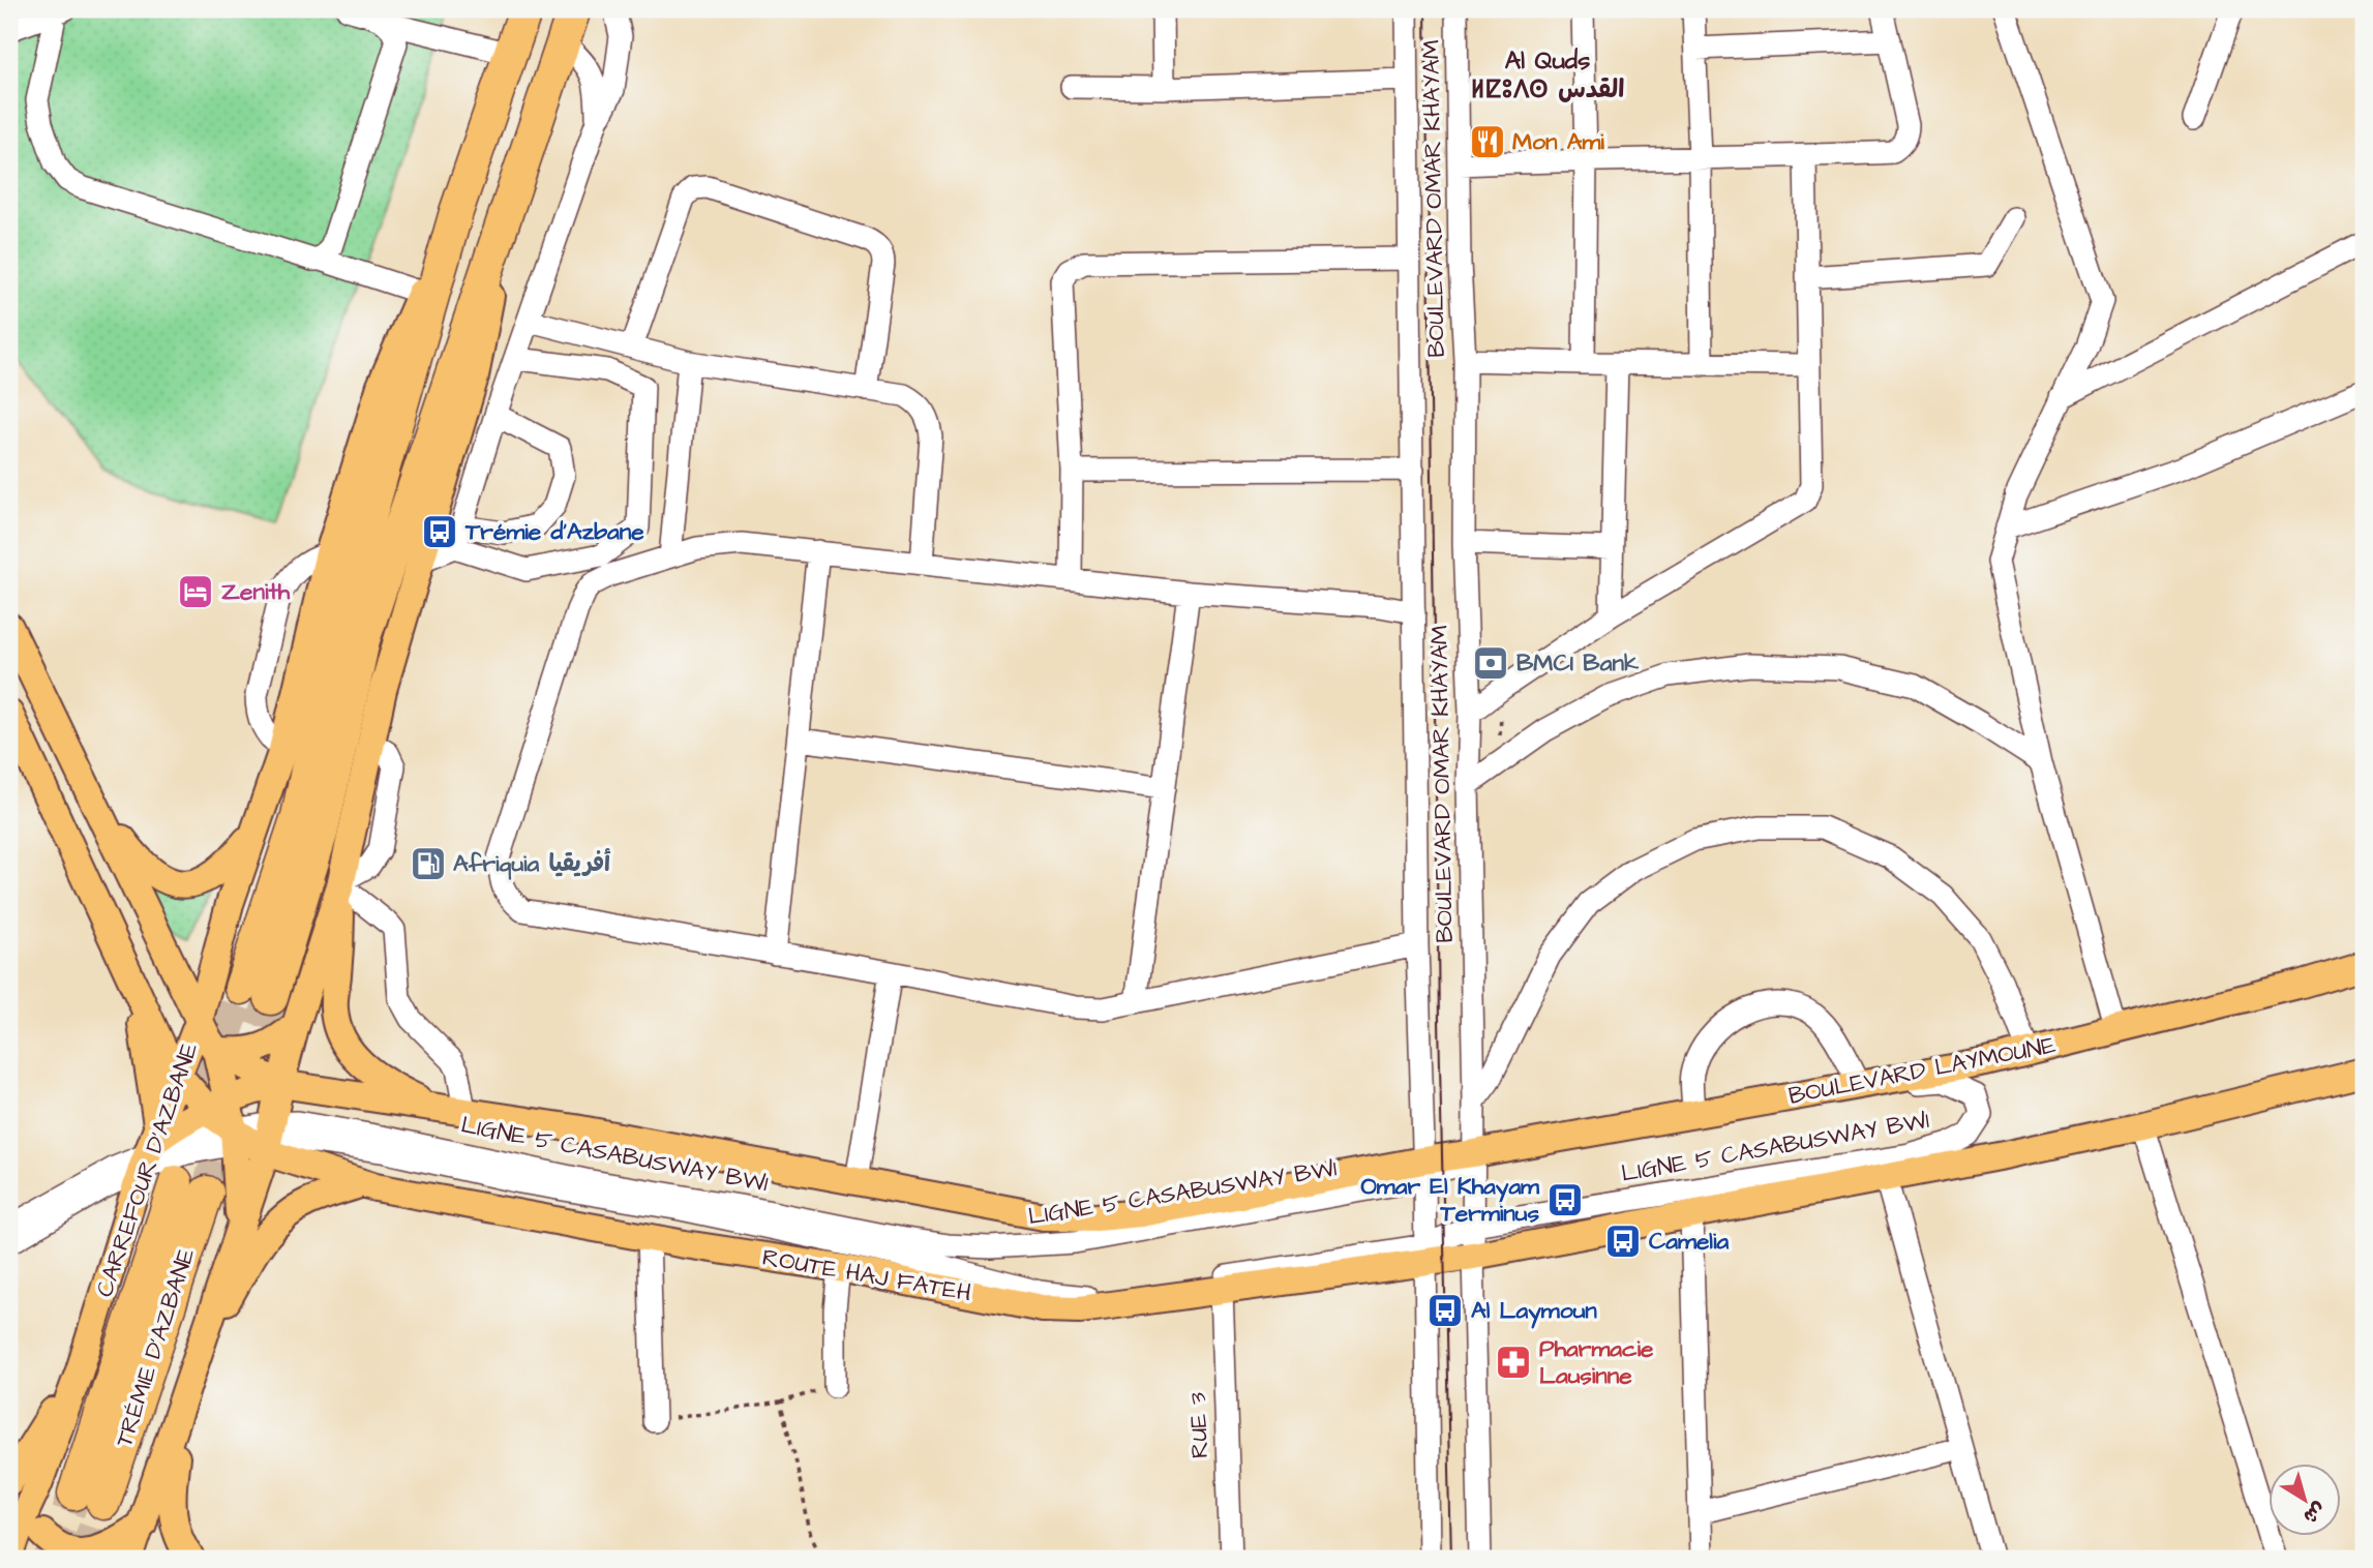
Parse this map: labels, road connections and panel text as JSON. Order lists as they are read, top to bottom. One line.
{"streets":{"highway":["TRÉMIE D'AZBANE"],"main road":["BOULEVARD LAYMOUNE","CARREFOUR D'AZBANE","ROUTE HAJ FATEH"],"street":["BOULEVARD OMAR KHAYAM","LIGNE 5 CASABUSWAY BW1","RUE 3"]},"crossings":[["BOULEVARD OMAR KHAYAM","BOULEVARD LAYMOUNE"],["BOULEVARD OMAR KHAYAM","LIGNE 5 CASABUSWAY BW1"],["BOULEVARD OMAR KHAYAM","ROUTE HAJ FATEH"],["BOULEVARD LAYMOUNE","LIGNE 5 CASABUSWAY BW1"],["LIGNE 5 CASABUSWAY BW1","CARREFOUR D'AZBANE"],["LIGNE 5 CASABUSWAY BW1","ROUTE HAJ FATEH"],["ROUTE HAJ FATEH","RUE 3"]],"districts":["Al Quds ⵍⵇⵓⴷⵙ القدس"],"places":{"restaurant":["Mon Ami"],"bus stop":["Trémie d'Azbane","Omar El Khayam Terminus","Camelia","Al Laymoun"],"hotel":["Zenith"],"bank":["BMCI Bank"],"fuel station":["Afriquia أفريقيا"],"pharmacy":["Pharmacie Lausinne"]},"north":"bottom right"}
